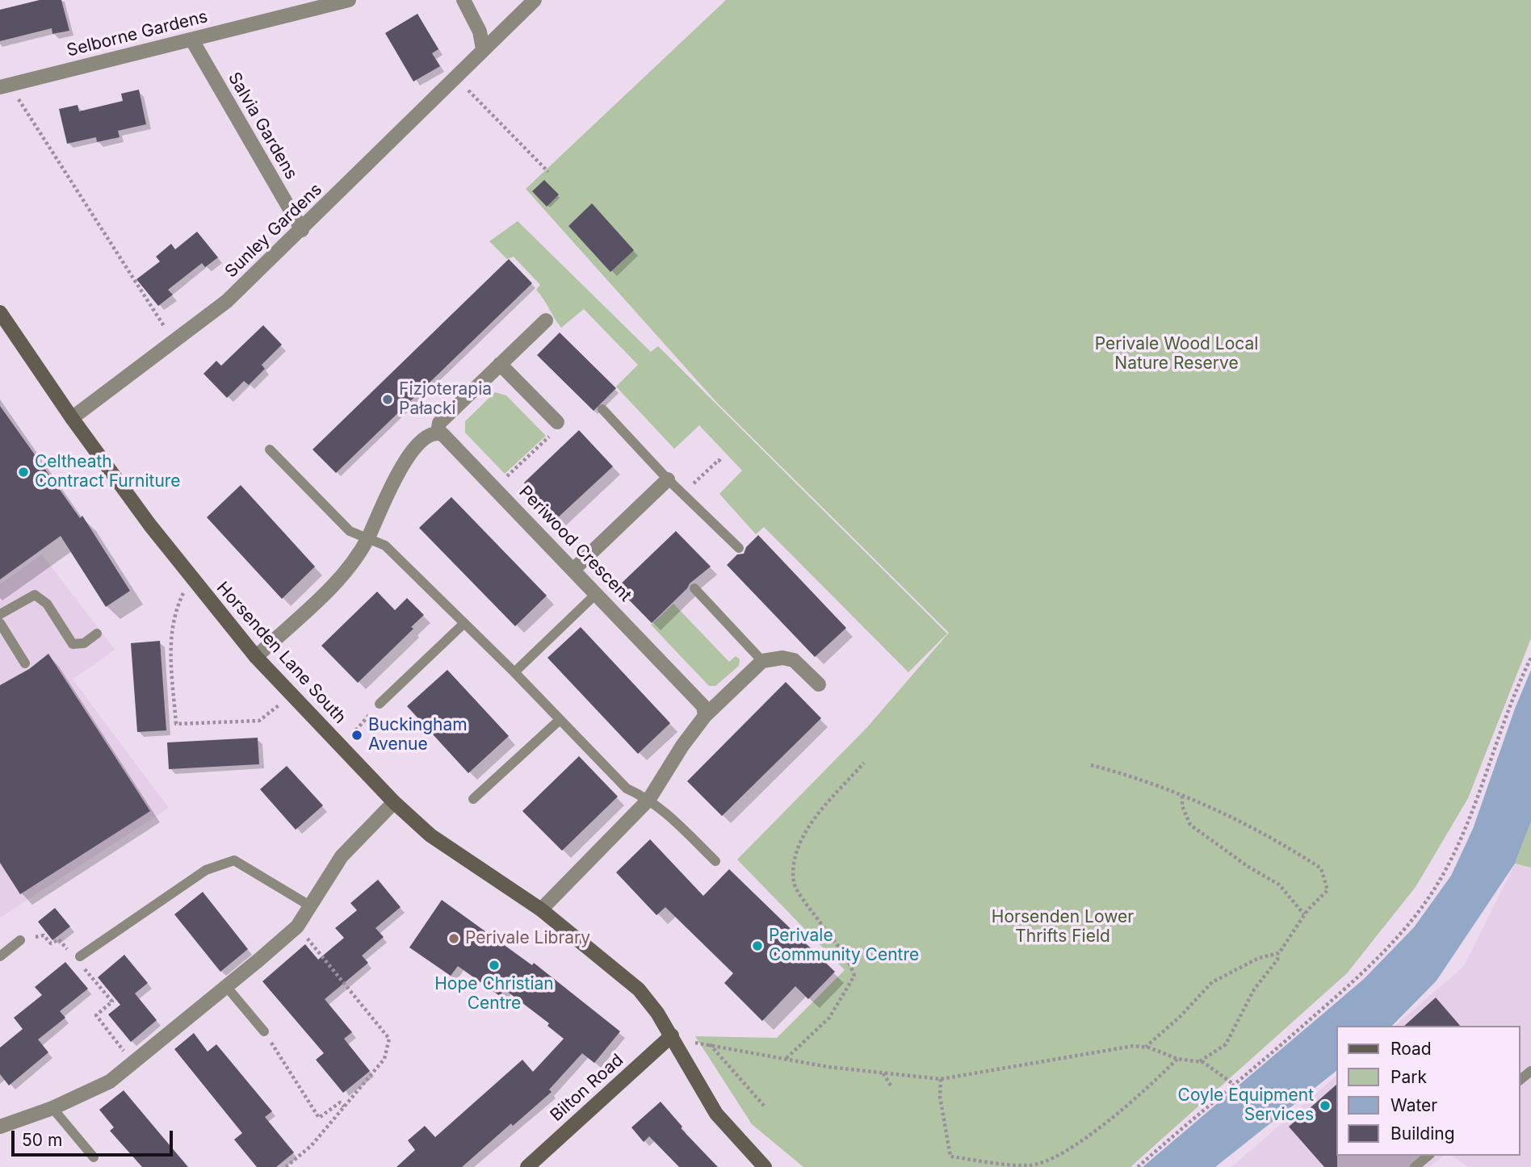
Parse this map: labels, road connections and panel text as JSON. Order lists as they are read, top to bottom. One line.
{"streets":{"street":["Selborne Gardens","Salvia Gardens","Sunley Gardens","Periwood Crescent","Horsenden Lane South","Bilton Road"]},"crossings":[["Selborne Gardens","Salvia Gardens"],["Salvia Gardens","Sunley Gardens"],["Sunley Gardens","Horsenden Lane South"],["Horsenden Lane South","Bilton Road"]],"parks":["Perivale Wood Local Nature Reserve","Horsenden Lower Thrifts Field"],"places":["Fizjoterapia Pałacki","Celtheath Contract Furniture","Buckingham Avenue","Perivale Library","Perivale Community Centre","Hope Christian Centre","Coyle Equipment Services"],"legend":["Road","Park","Water","Building"],"scale_bar":"50 m"}
